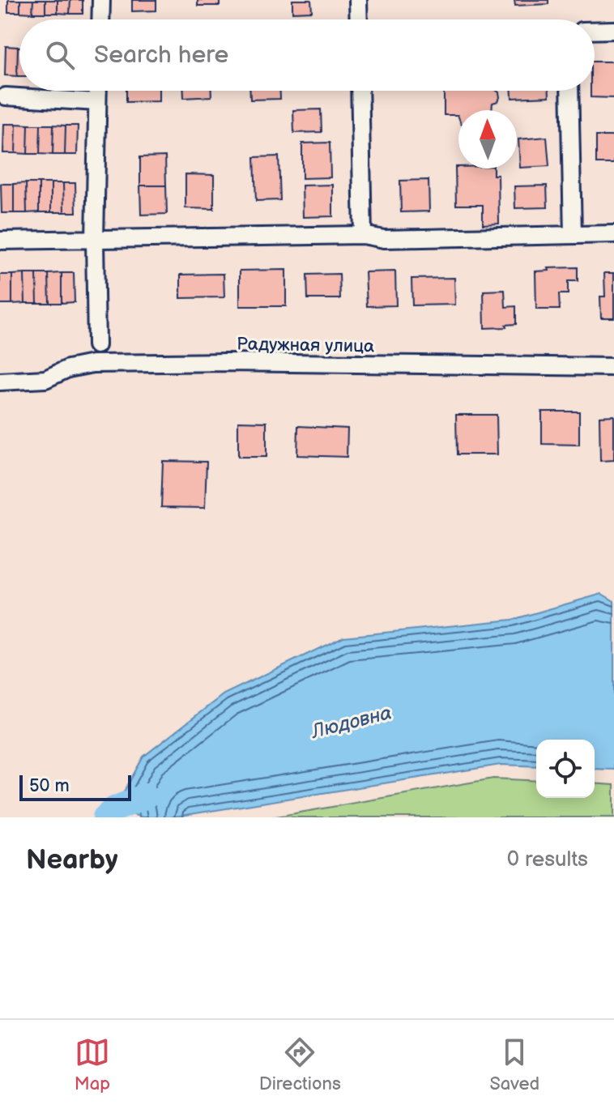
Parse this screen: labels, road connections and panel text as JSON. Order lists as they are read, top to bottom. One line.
{"streets":{"street":["Радужная улица"]},"water":["Людовна"],"scale_bar":"50 m","north":"top","page":{"search":"Search here","scale":"50 m","heading":["Nearby","0 results"],"nav":["Map","Directions","Saved"]}}
